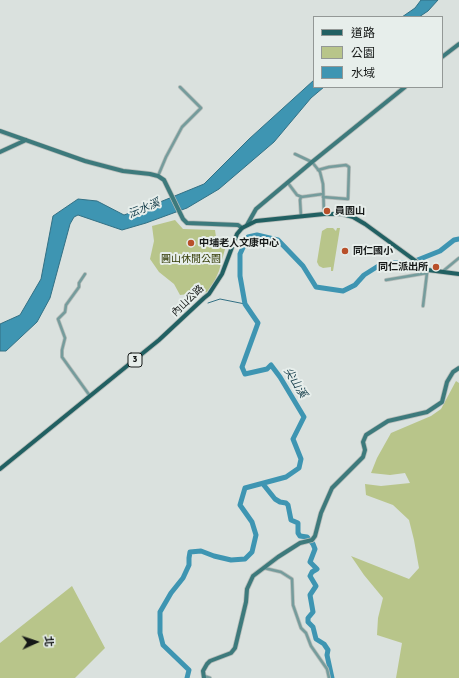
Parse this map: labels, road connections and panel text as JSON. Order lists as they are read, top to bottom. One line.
{"streets":{"main road":["內山公路","3"]},"water":["沄水溪","尖山溪"],"parks":["圓山休閒公園"],"places":["員園山","中埔老人文康中心","同仁國小","同仁派出所"],"legend":["道路","公園","水域"],"north":"right"}
